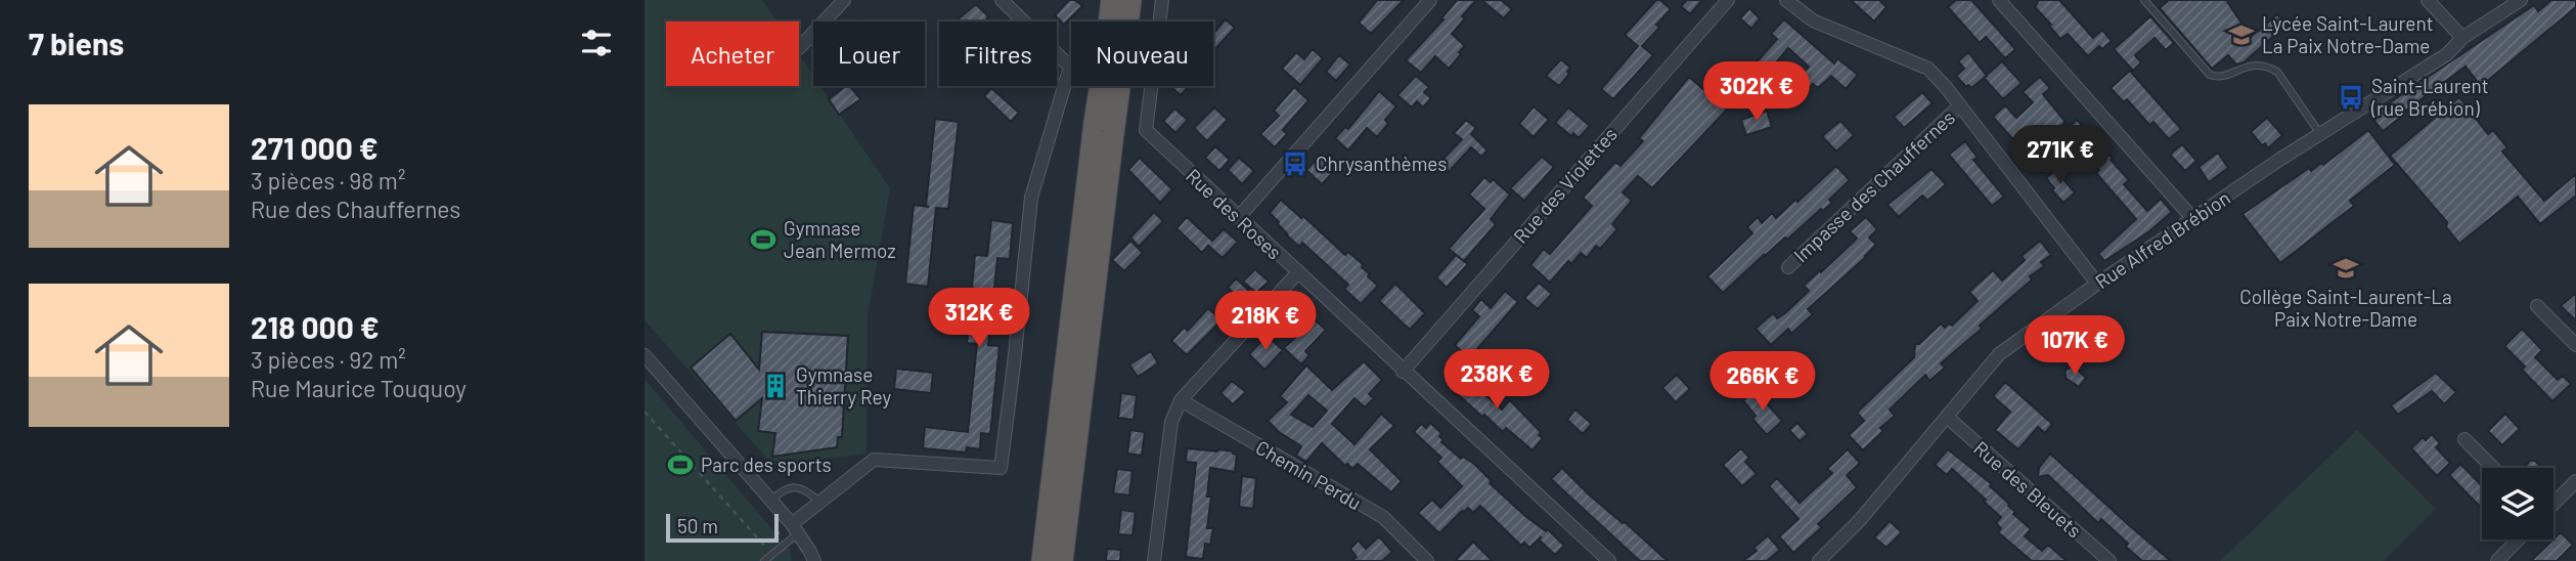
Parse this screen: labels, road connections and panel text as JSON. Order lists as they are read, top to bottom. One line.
{"streets":{"street":["Rue des Violettes","Impasse des Chauffernes","Rue des Roses","Rue Alfred Brébion","Chemin Perdu","Rue des Bleuets"]},"crossings":[["Rue des Violettes","Rue des Roses"],["Rue Alfred Brébion","Rue des Bleuets"]],"places":{"school or university":["Lycée Saint-Laurent La Paix Notre-Dame","Collège Saint-Laurent-La Paix Notre-Dame"],"bus stop":["Saint-Laurent (rue Brébion)","Chrysanthèmes"],"sports":["Gymnase Jean Mermoz","Parc des sports"],"building":["Gymnase Thierry Rey"]},"scale_bar":"50 m","page":{"heading":"7 biens","chip":["Acheter","Louer","Filtres","Nouveau"],"price":["302K €","271K €","312K €","218K €","107K €","238K €","266K €"],"list":[{"name":"271 000 €","note":"3 pièces · 98 m² · Rue des Chauffernes"},{"name":"218 000 €","note":"3 pièces · 92 m² · Rue Maurice Touquoy"}],"scale":"50 m"}}
